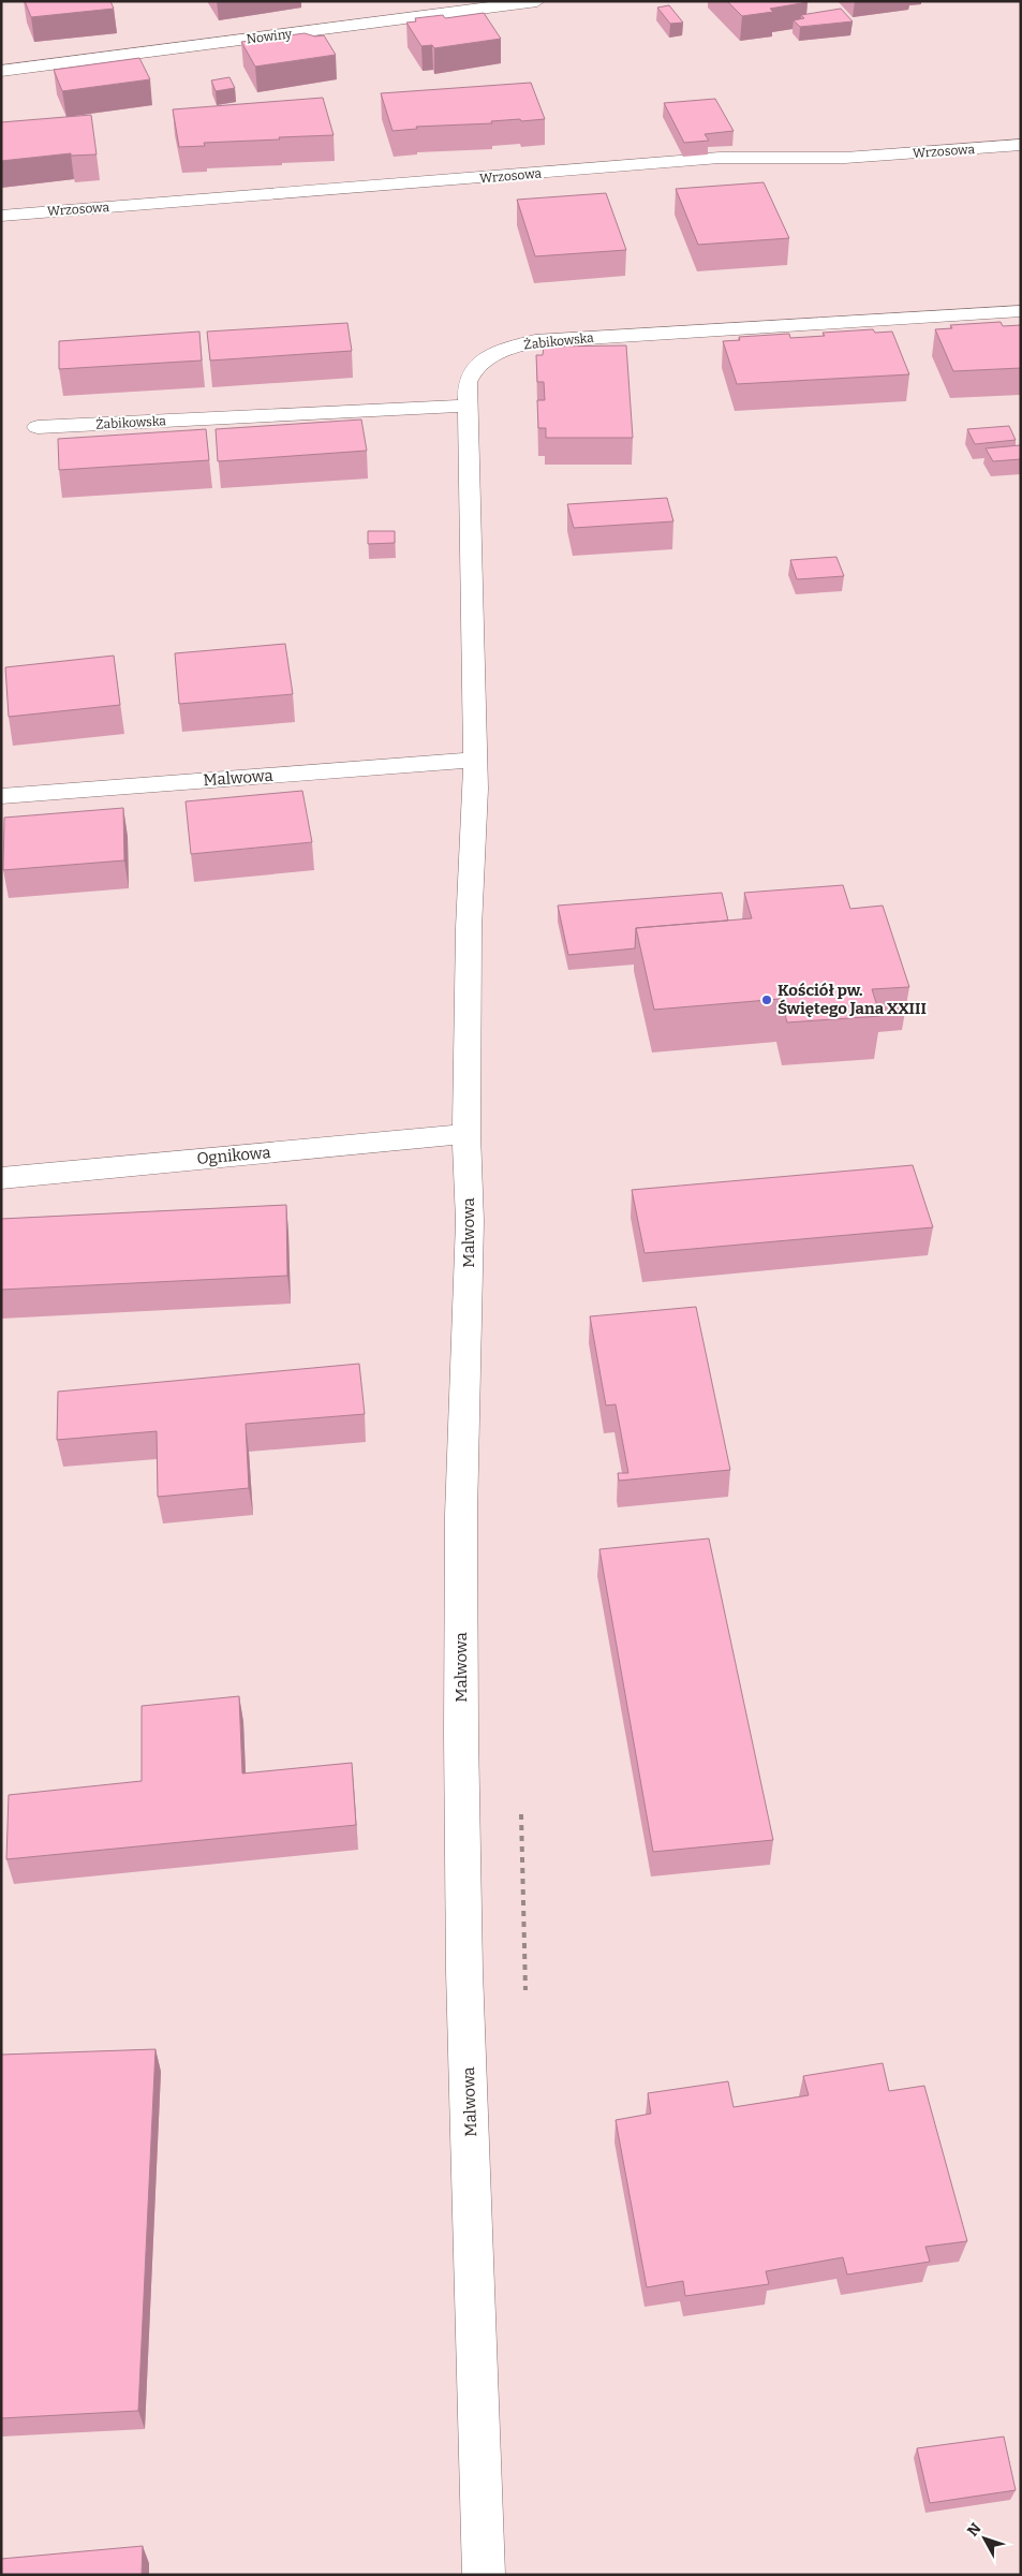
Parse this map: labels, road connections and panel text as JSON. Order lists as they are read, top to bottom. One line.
{"streets":{"street":["Nowiny","Wrzosowa","Żabikowska","Malwowa","Ognikowa"]},"crossings":[["Żabikowska","Malwowa"],["Malwowa","Ognikowa"]],"places":["Kościół pw. Świętego Jana XXIII"],"north":"top left"}
